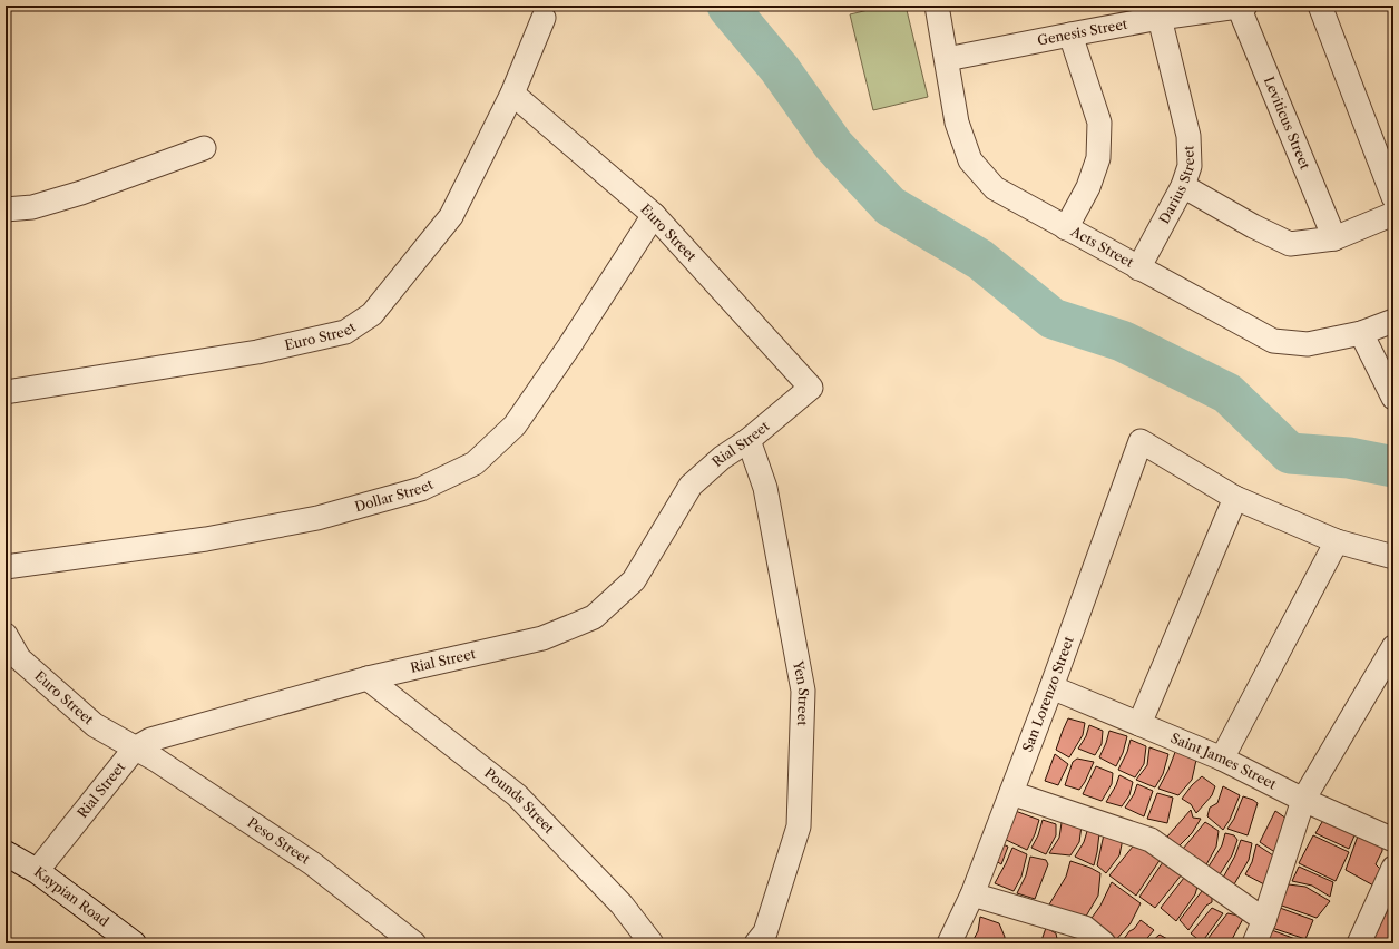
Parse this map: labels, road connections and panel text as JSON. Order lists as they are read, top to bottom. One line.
{"streets":{"main road":["Kaypian Road"],"street":["Genesis Street","Leviticus Street","Darius Street","Euro Street","Acts Street","Rial Street","Dollar Street","Yen Street","San Lorenzo Street","Saint James Street","Pounds Street","Peso Street"]},"crossings":[["Genesis Street","Leviticus Street"],["Genesis Street","Darius Street"],["Genesis Street","Acts Street"],["Darius Street","Acts Street"],["Euro Street","Rial Street"],["Euro Street","Dollar Street"],["Euro Street","Peso Street"],["Rial Street","Yen Street"],["Rial Street","Pounds Street"],["Rial Street","Peso Street"],["Rial Street","Kaypian Road"],["San Lorenzo Street","Saint James Street"]]}
